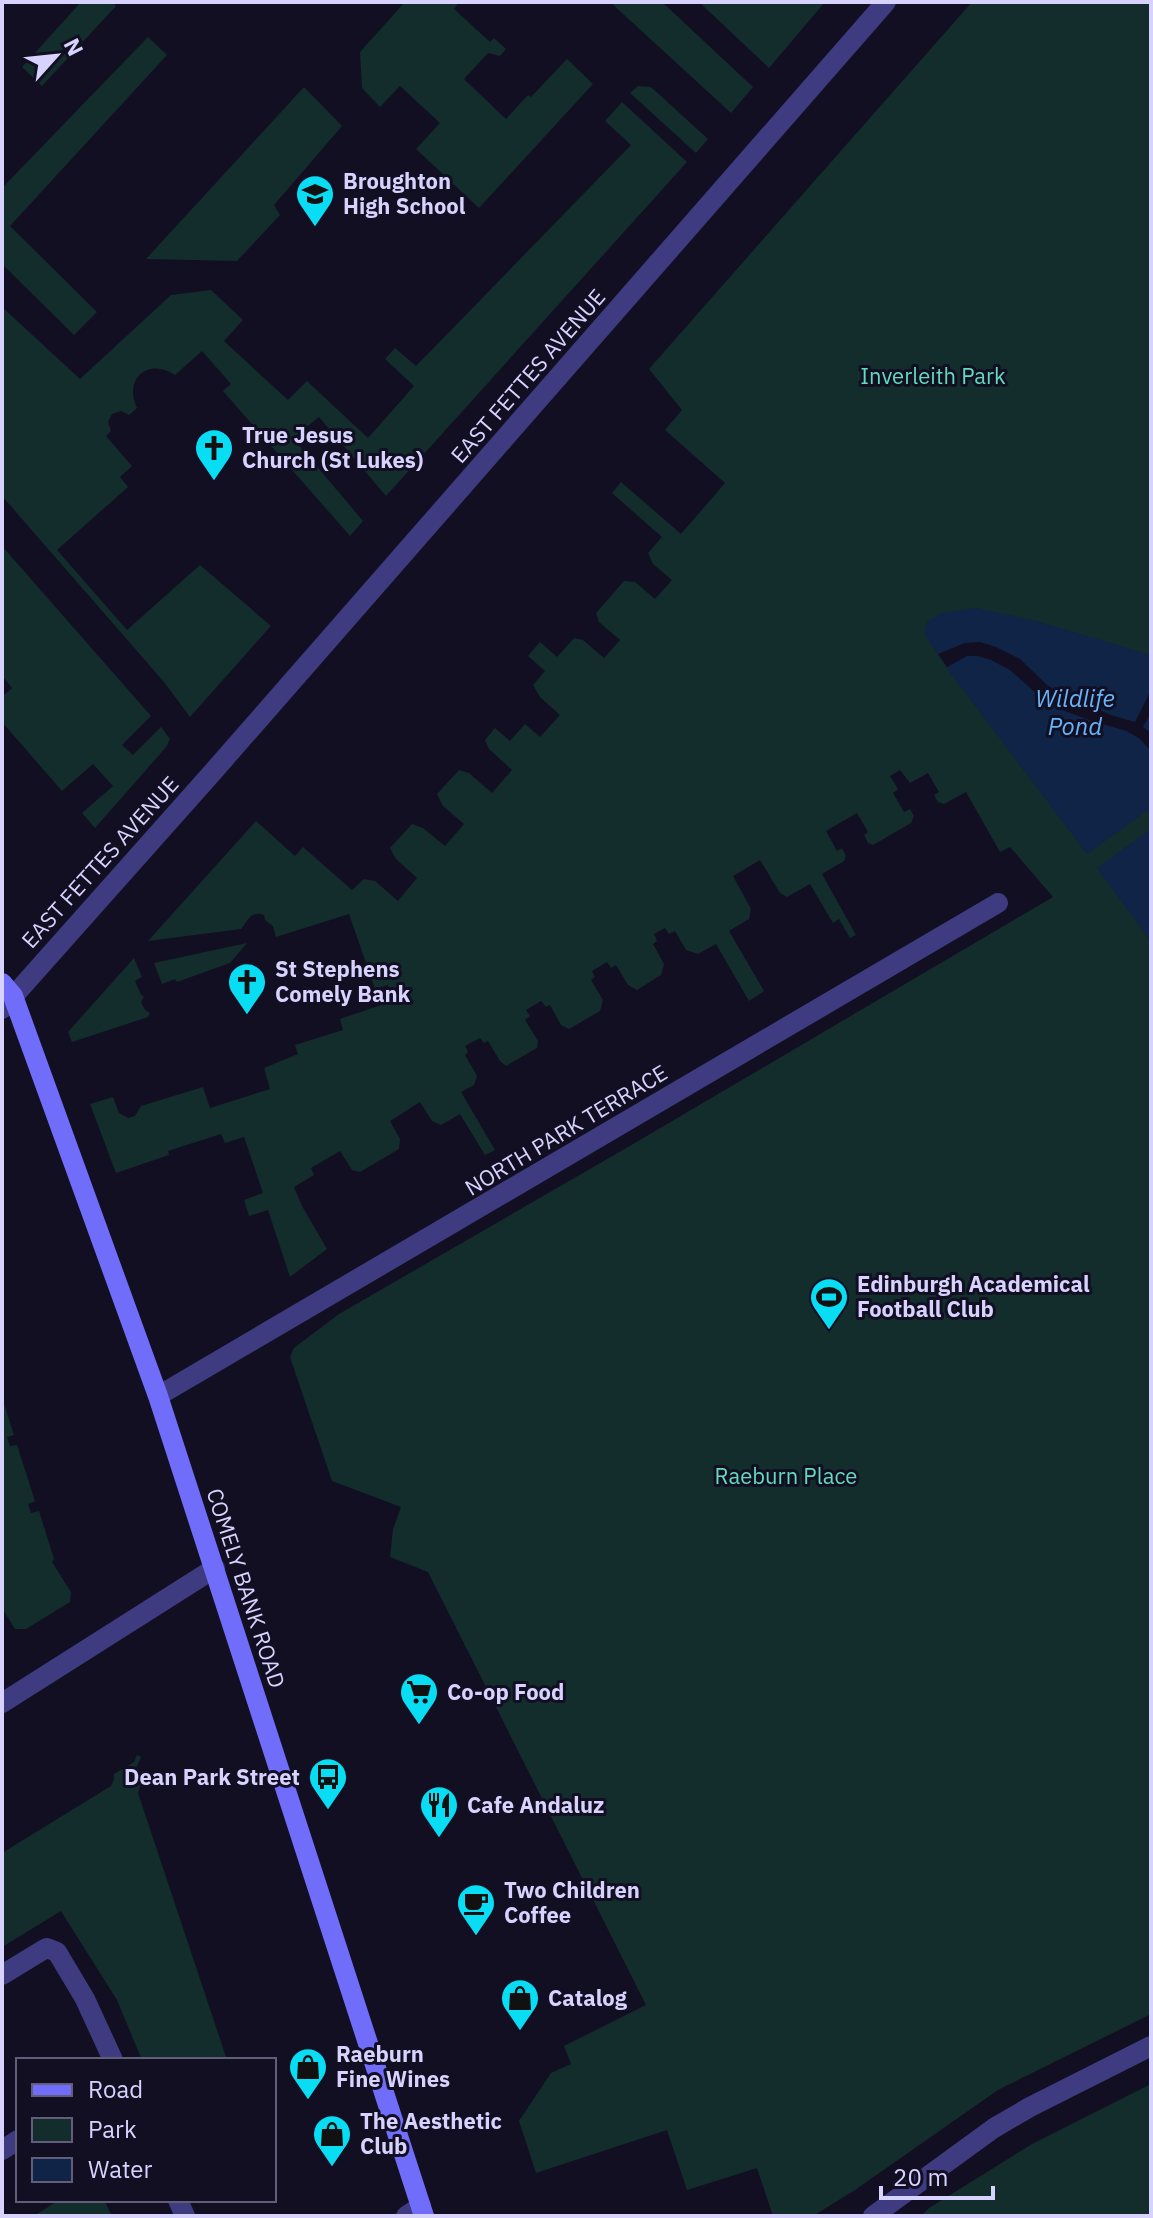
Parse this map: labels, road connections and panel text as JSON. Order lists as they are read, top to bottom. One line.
{"streets":{"main road":["COMELY BANK ROAD"],"street":["EAST FETTES AVENUE","NORTH PARK TERRACE"]},"crossings":[["EAST FETTES AVENUE","COMELY BANK ROAD"],["NORTH PARK TERRACE","COMELY BANK ROAD"]],"water":["Wildlife Pond"],"parks":["Inverleith Park","Raeburn Place"],"places":{"school or university":["Broughton High School"],"church":["True Jesus Church (St Lukes)","St Stephens Comely Bank"],"sports":["Edinburgh Academical Football Club"],"supermarket":["Co-op Food"],"bus stop":["Dean Park Street"],"restaurant":["Cafe Andaluz"],"cafe":["Two Children Coffee"],"shop":["Catalog","Raeburn Fine Wines","The Aesthetic Club"]},"legend":["Road","Park","Water"],"scale_bar":"20 m","north":"top right"}
